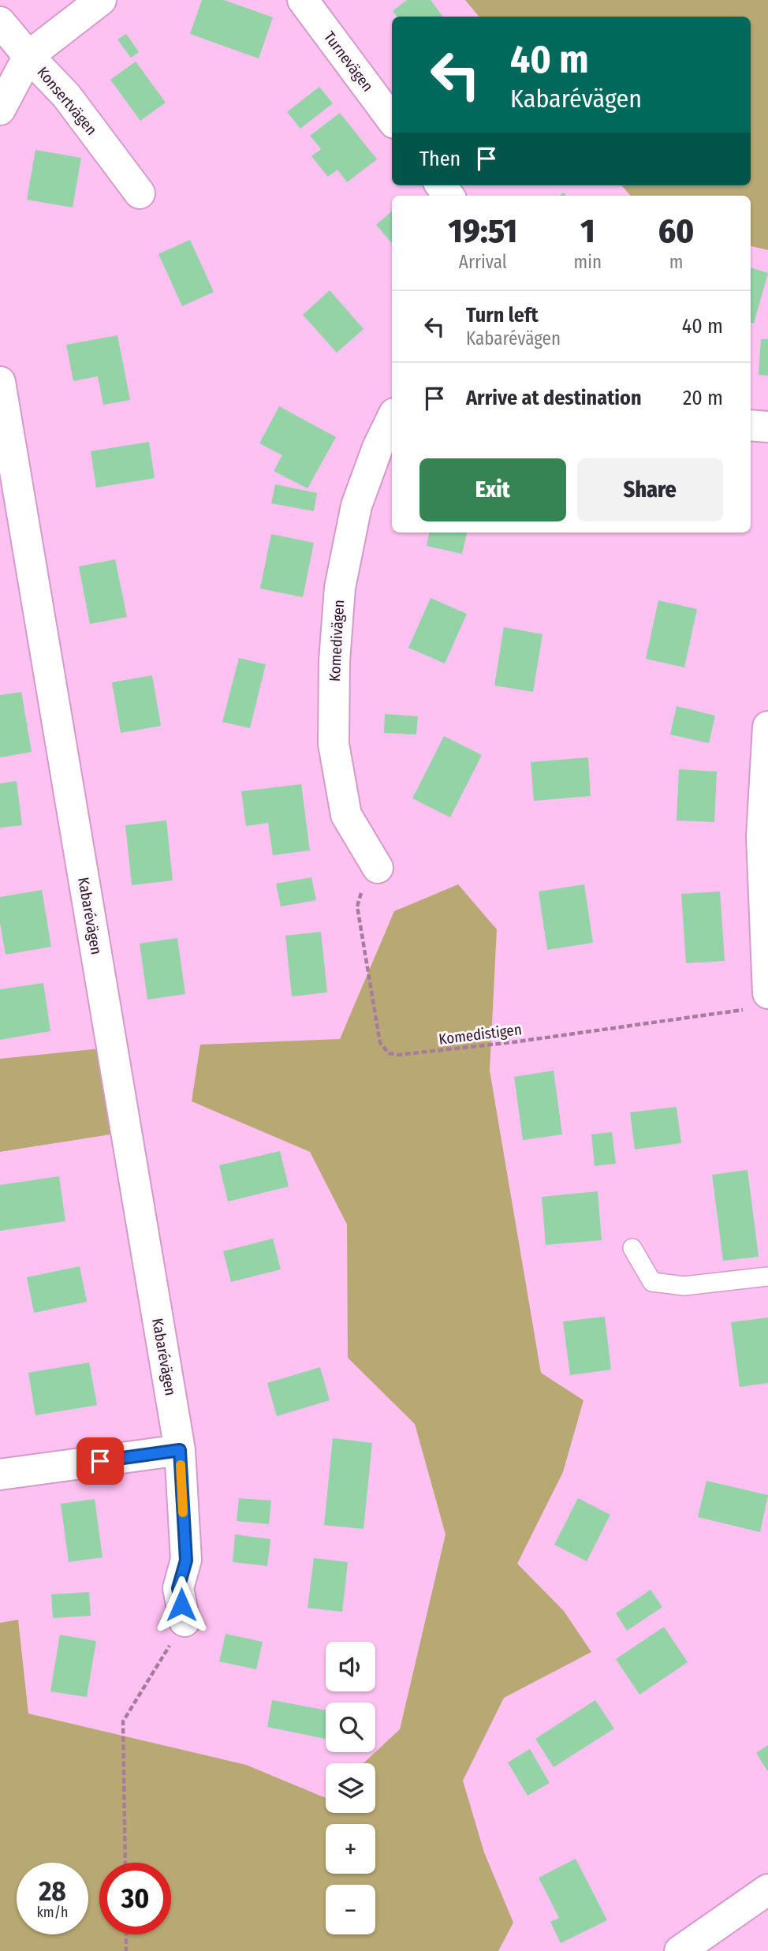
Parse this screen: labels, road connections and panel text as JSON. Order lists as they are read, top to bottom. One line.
{"streets":{"street":["Turnevägen","Konsertvägen","Komedivägen","Kabarévägen"],"path":["Komedistigen"]},"crossings":[["Komedivägen","Komedistigen"]],"page":{"turn":["40 m","Kabarévägen"],"then":"Then","eta":["19:51","Arrival","1","min","60","m"],"list":[{"name":"Turn left","note":"Kabarévägen","value":"40 m"},{"name":"Arrive at destination","value":"20 m"}],"buttons":["Exit","Share"],"map_buttons":["+","−"],"speed":"28 km/h","limit":"30"}}
